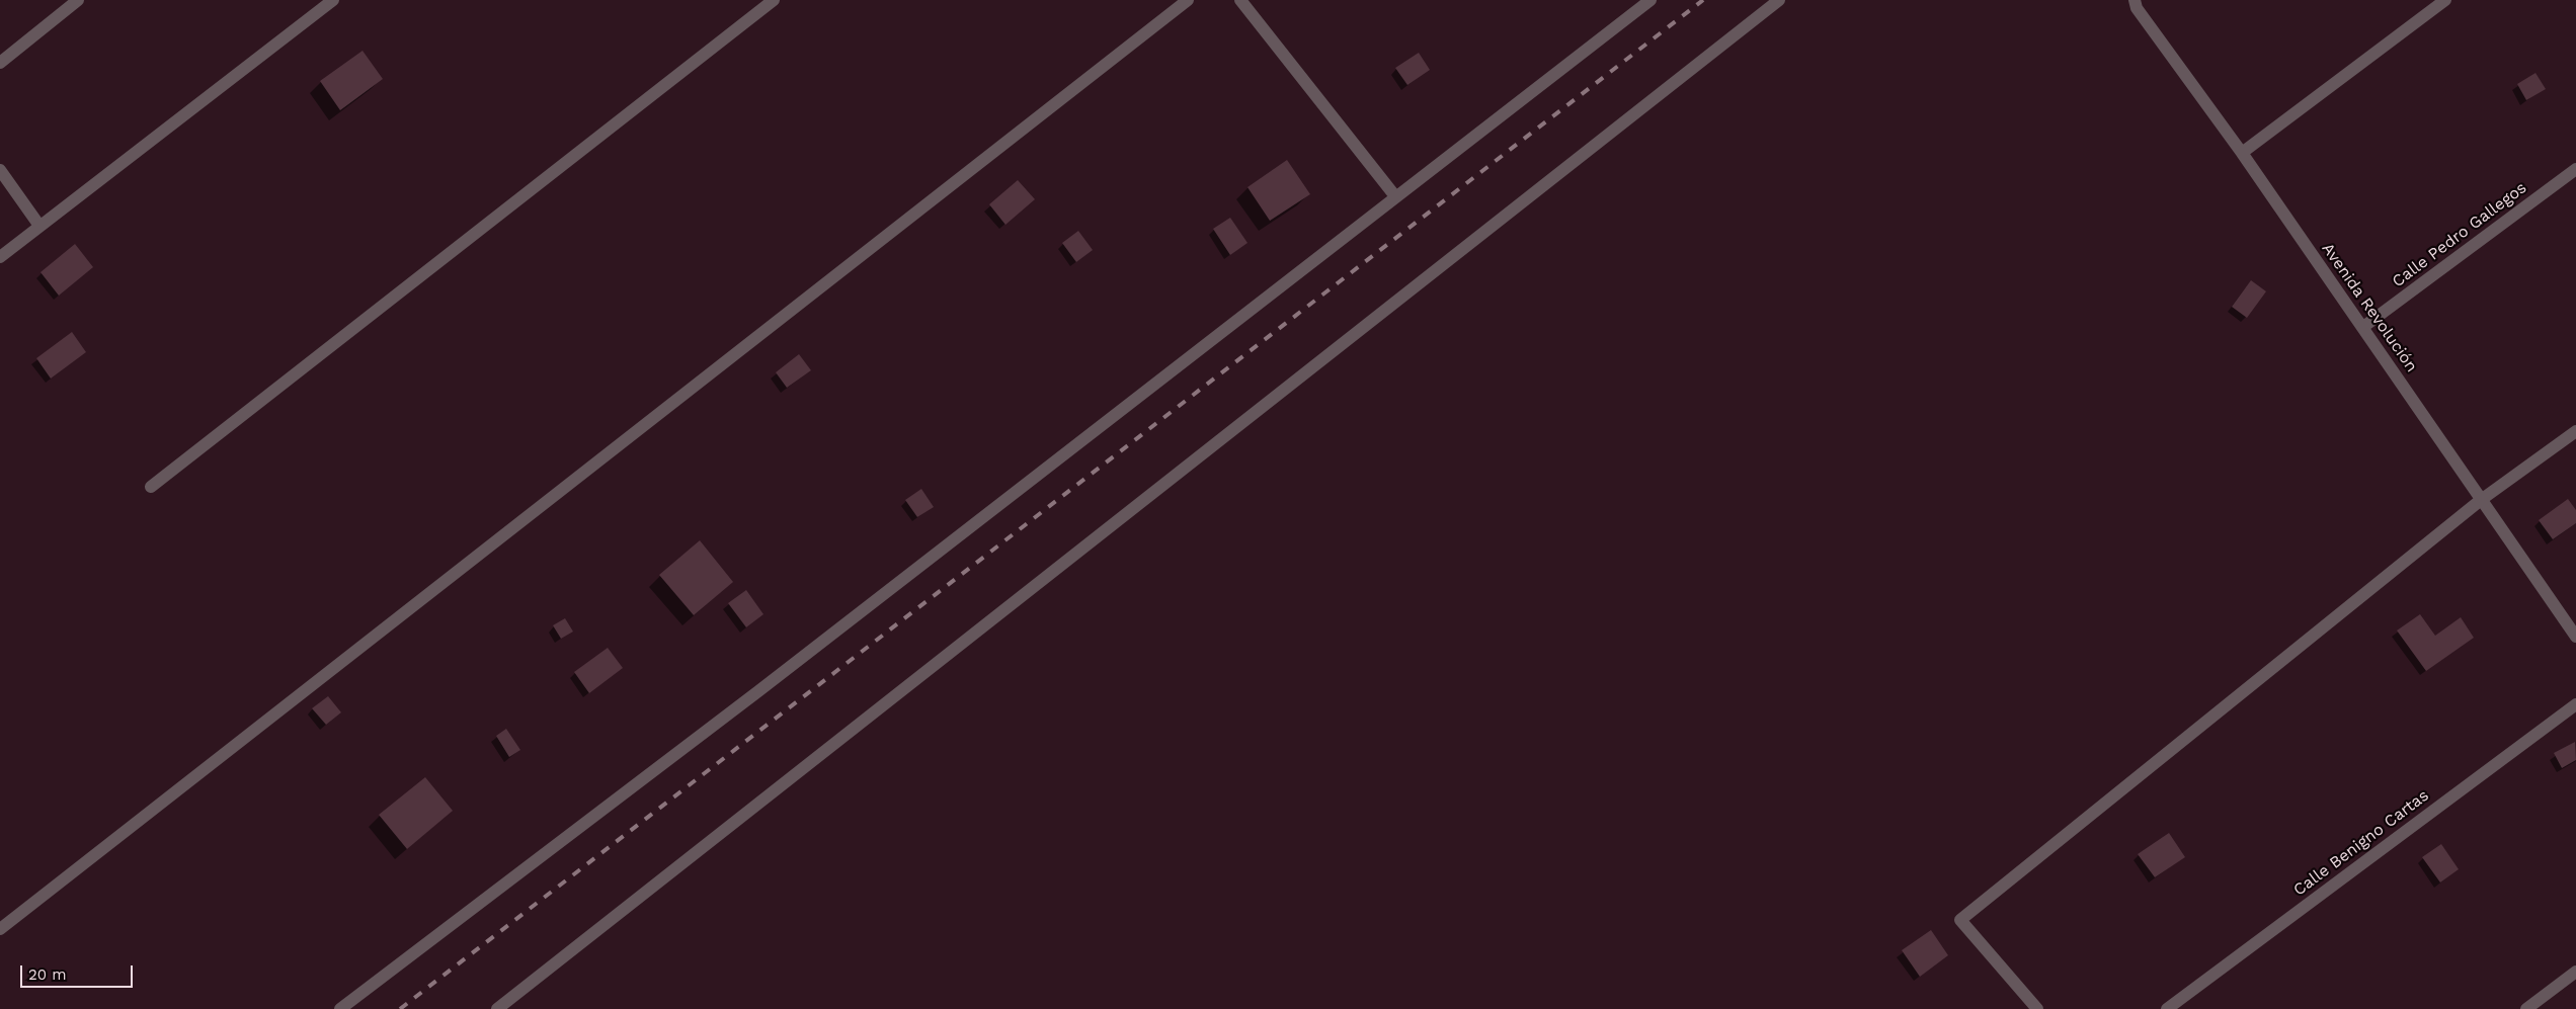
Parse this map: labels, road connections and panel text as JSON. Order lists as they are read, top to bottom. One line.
{"streets":{"street":["Calle Pedro Gallegos","Avenida Revolución","Calle Benigno Cartas"]},"crossings":[["Calle Pedro Gallegos","Avenida Revolución"]],"scale_bar":"20 m"}
